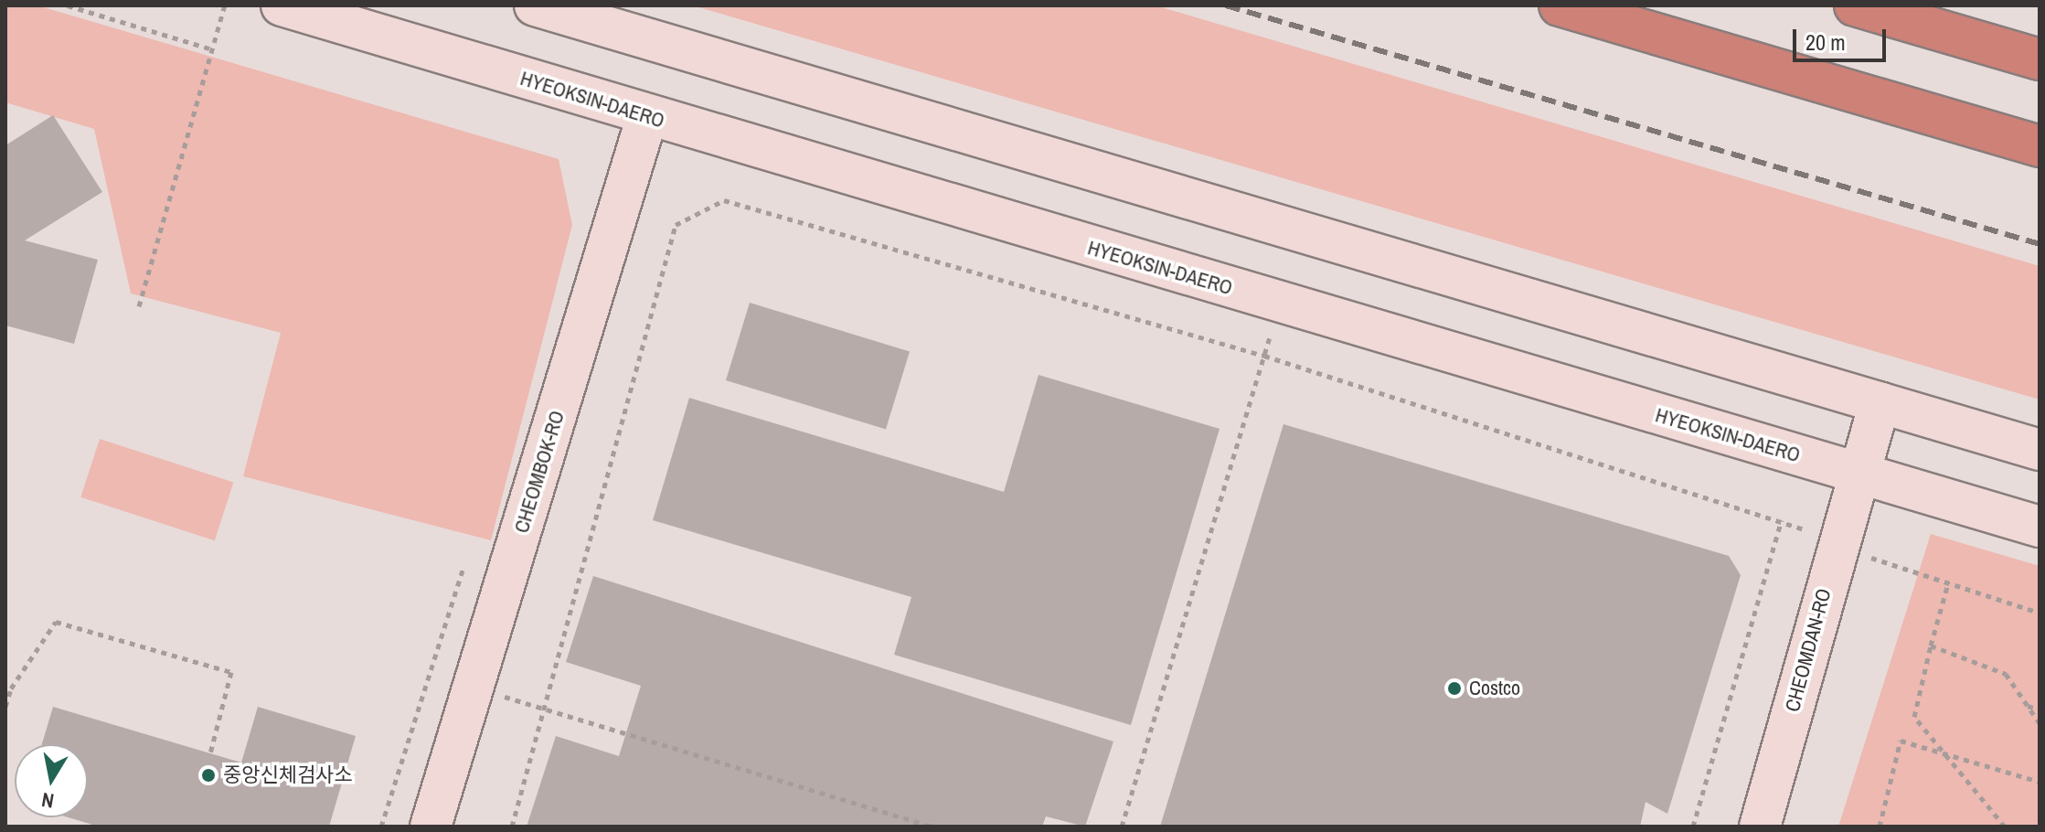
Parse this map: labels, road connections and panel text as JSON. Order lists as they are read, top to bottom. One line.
{"streets":{"main road":["HYEOKSIN-DAERO","CHEOMBOK-RO","CHEOMDAN-RO"]},"crossings":[["HYEOKSIN-DAERO","CHEOMBOK-RO"],["HYEOKSIN-DAERO","CHEOMDAN-RO"]],"places":["Costco","중앙신체검사소"],"scale_bar":"20 m","north":"bottom"}
